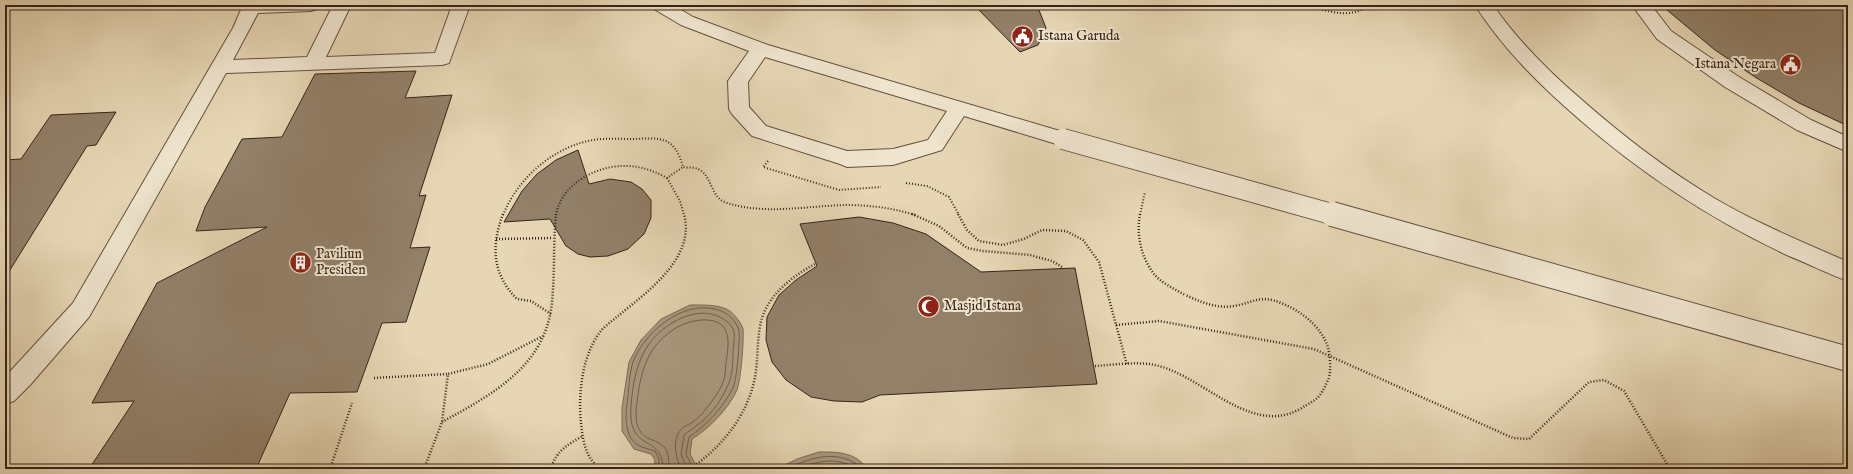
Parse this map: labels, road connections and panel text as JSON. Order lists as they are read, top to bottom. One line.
{"places":{"public building":["Istana Garuda","Istana Negara"],"building":["Paviliun Presiden"],"mosque":["Masjid Istana"]}}
